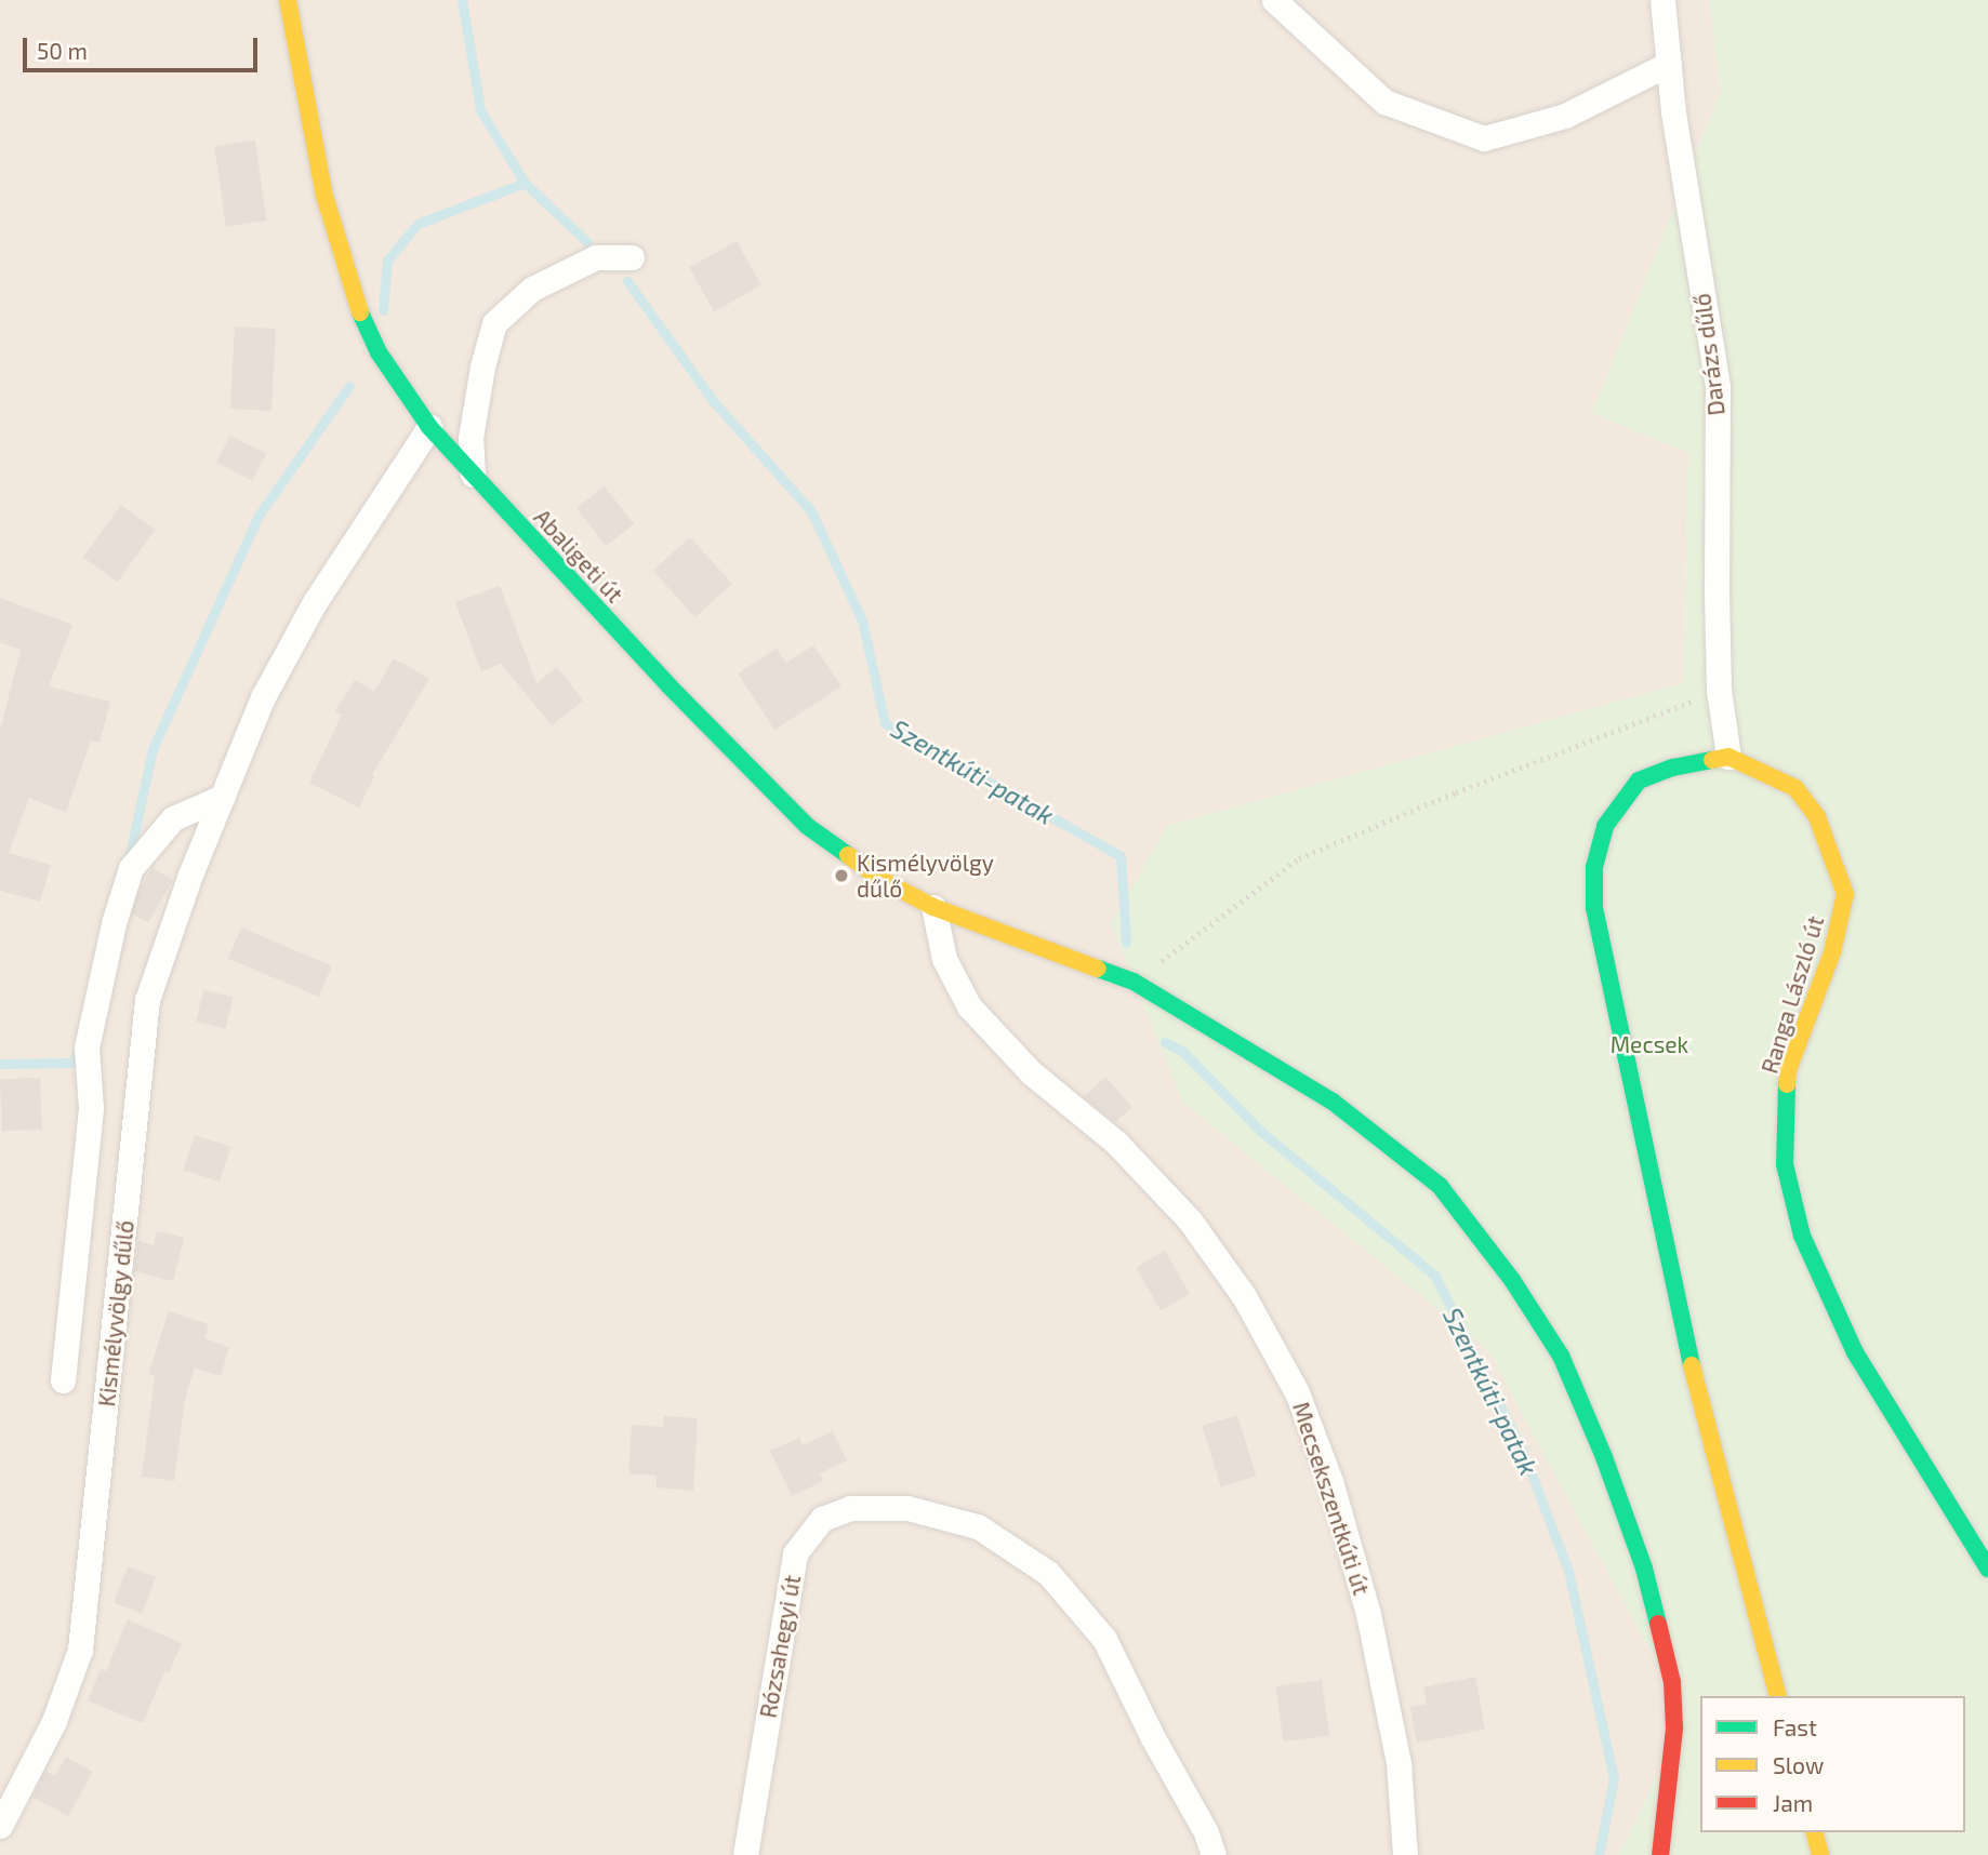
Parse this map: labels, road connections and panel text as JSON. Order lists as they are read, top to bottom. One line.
{"streets":{"main road":["Abaligeti út","Ranga László út"],"street":["Darázs dűlő","Kismélyvölgy dűlő","Mecsekszentkúti út","Rózsahegyi út"]},"crossings":[["Darázs dűlő","Ranga László út"],["Abaligeti út","Kismélyvölgy dűlő"],["Abaligeti út","Mecsekszentkúti út"]],"water":["Szentkúti-patak"],"parks":["Mecsek"],"places":["Kismélyvölgy dűlő"],"legend":["Fast","Slow","Jam"],"scale_bar":"50 m"}
